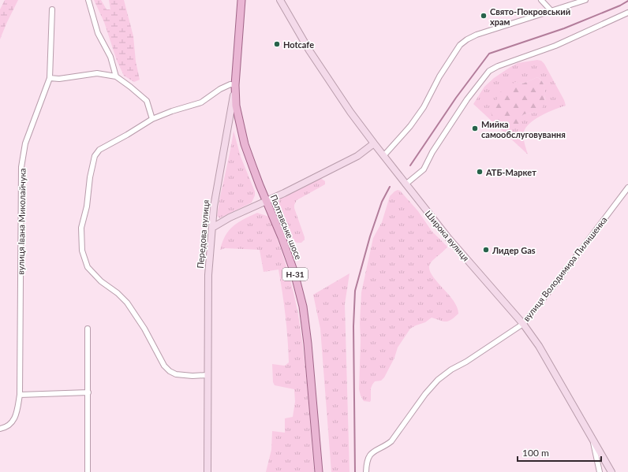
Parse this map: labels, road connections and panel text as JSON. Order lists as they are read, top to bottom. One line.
{"streets":{"main road":["Полтавське шосе","Передова вулиця","Широка вулиця","Н-31"],"street":["вулиця Івана Миколайчука","вулиця Володимира Пилишенка"]},"crossings":[["Полтавське шосе","Передова вулиця"],["Широка вулиця","вулиця Володимира Пилишенка"]],"places":["Свято-Покровський храм","Hotcafe","Мийка самообслуговування","АТБ-Маркет","Лидер Gas"],"scale_bar":"100 m"}
